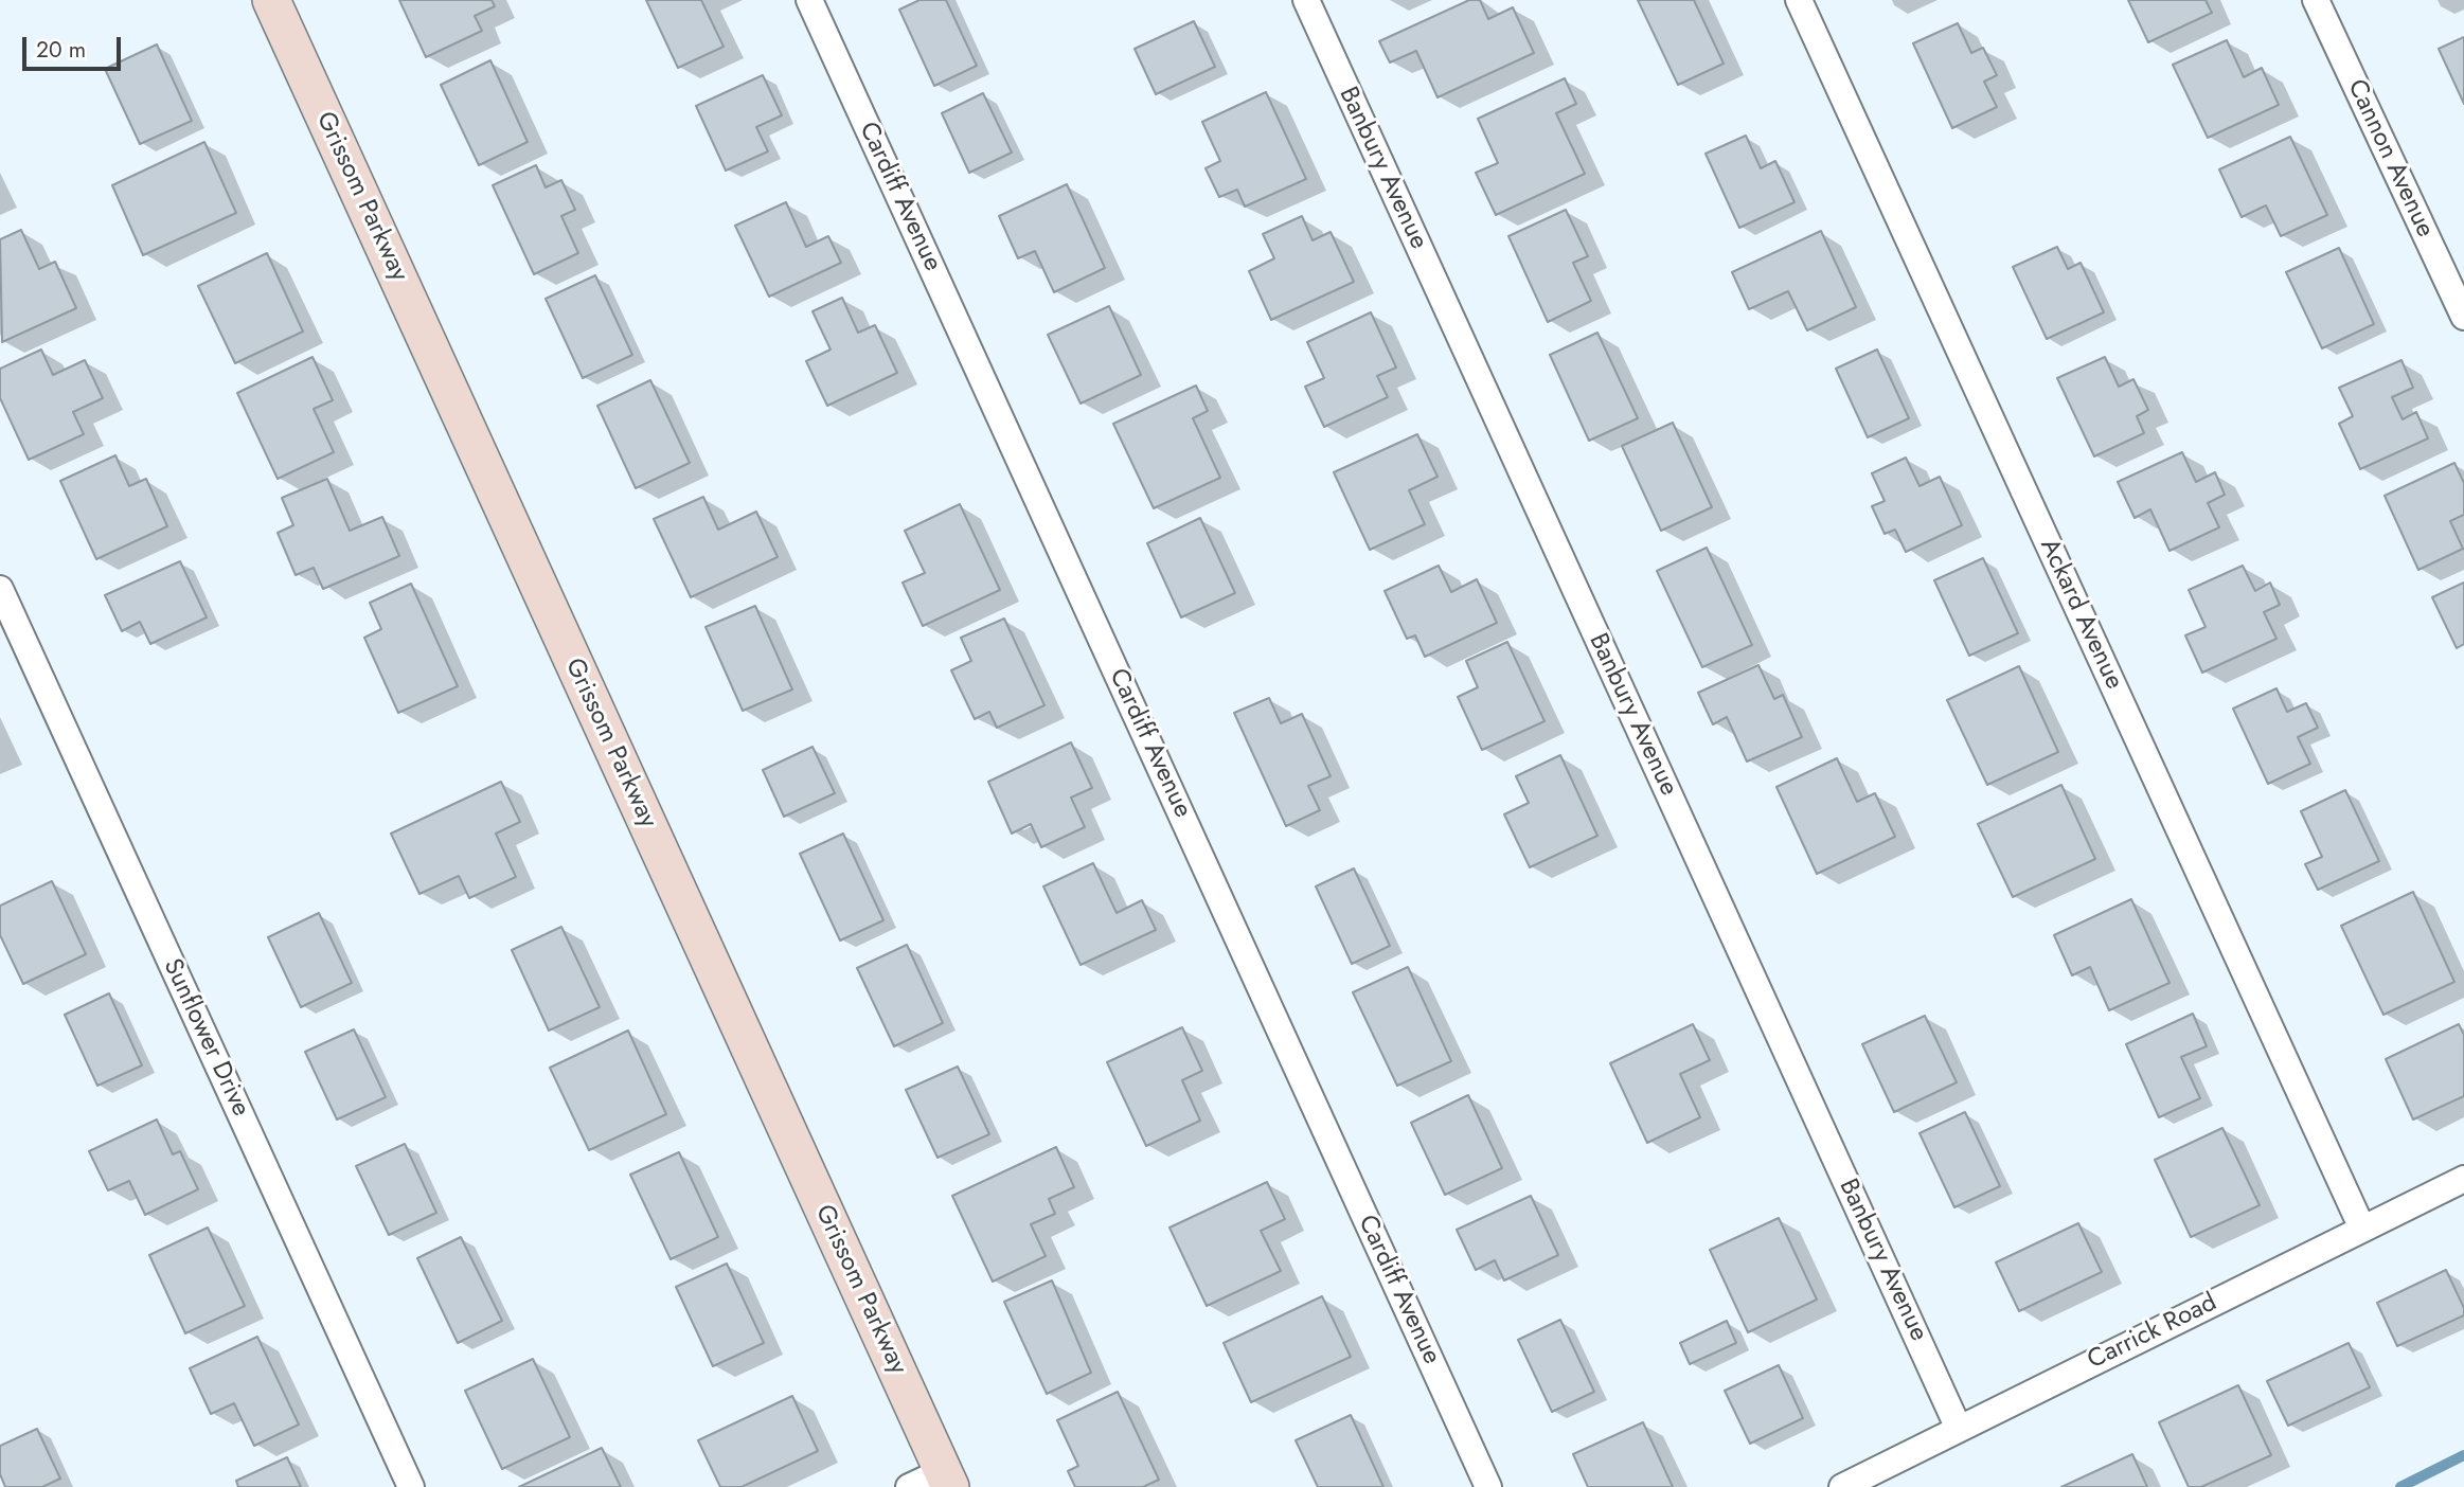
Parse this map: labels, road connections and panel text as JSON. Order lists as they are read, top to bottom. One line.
{"streets":{"main road":["Grissom Parkway"],"street":["Cannon Avenue","Banbury Avenue","Cardiff Avenue","Ackard Avenue","Sunflower Drive","Carrick Road"]},"crossings":[["Banbury Avenue","Carrick Road"],["Ackard Avenue","Carrick Road"]],"scale_bar":"20 m"}
